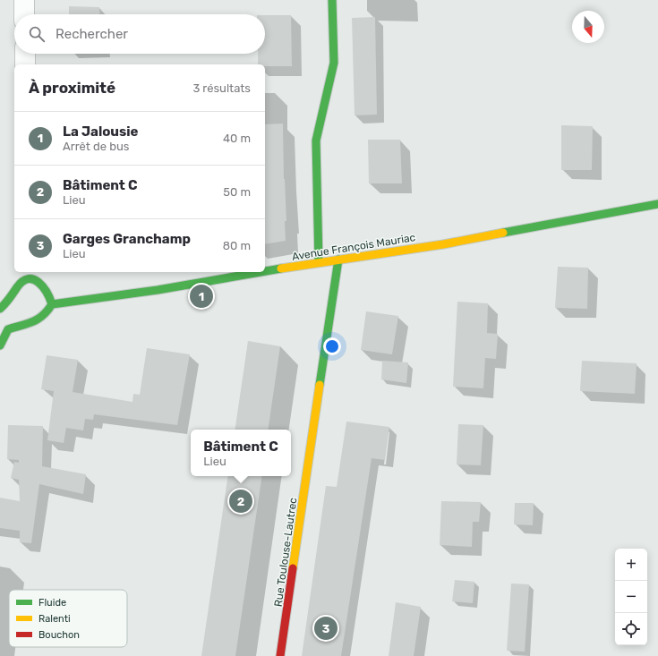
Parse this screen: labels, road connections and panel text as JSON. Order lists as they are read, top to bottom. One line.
{"streets":{"street":["Avenue François Mauriac","Rue Toulouse-Lautrec"]},"crossings":[["Avenue François Mauriac","Rue Toulouse-Lautrec"]],"legend":["Fluide","Ralenti","Bouchon"],"north":"bottom","page":{"search":"Rechercher","heading":["À proximité","3 résultats"],"list":[{"mark":"1","name":"La Jalousie","note":"Arrêt de bus","value":"40 m"},{"mark":"2","name":"Bâtiment C","note":"Lieu","value":"50 m"},{"mark":"3","name":"Garges Granchamp","note":"Lieu","value":"80 m"}],"pins":["1","2","3"],"popup":["Bâtiment C","Lieu"],"map_buttons":["+","−"]}}
